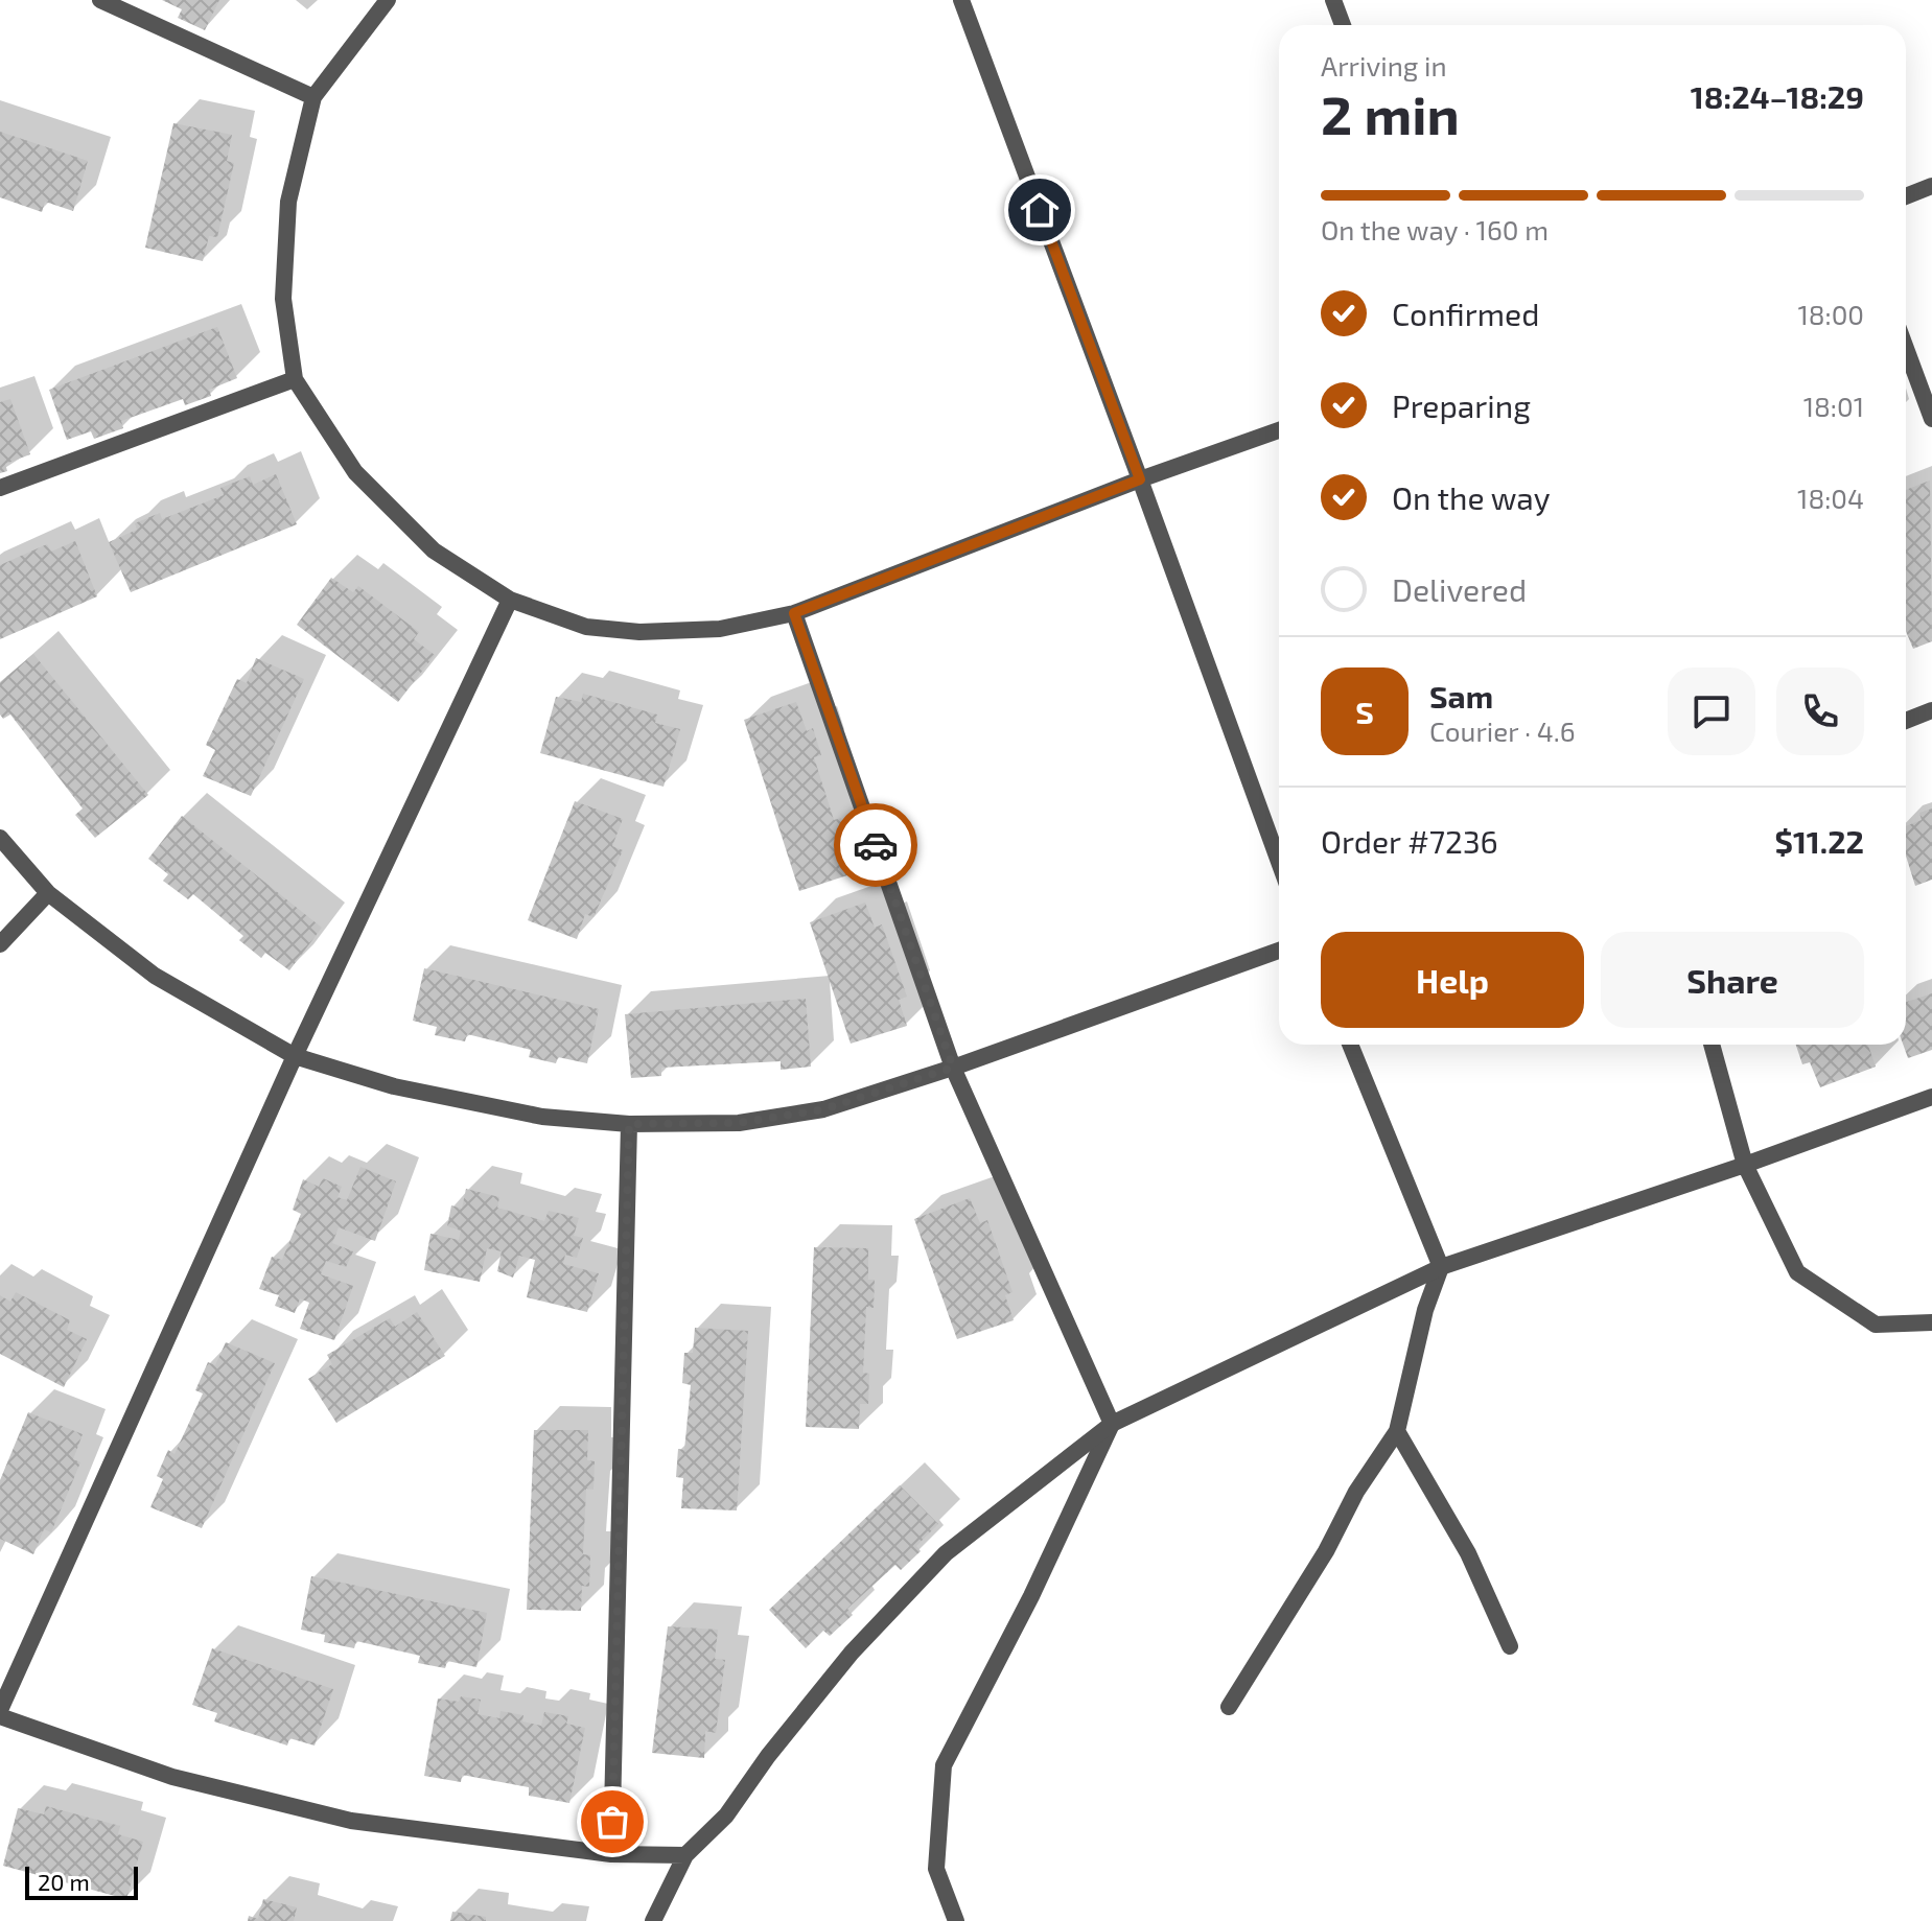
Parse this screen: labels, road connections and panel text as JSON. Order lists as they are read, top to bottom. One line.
{"scale_bar":"20 m","page":{"heading":["2 min","Arriving in","18:24–18:29"],"panel":["Sam","Courier · 4.6","Order #7236","$11.22"],"bar":"On the way · 160 m","list":[["Confirmed","18:00"],["Preparing","18:01"],["On the way","18:04"],"Delivered"],"round":"S","buttons":["Help","Share"],"scale":"20 m"}}
